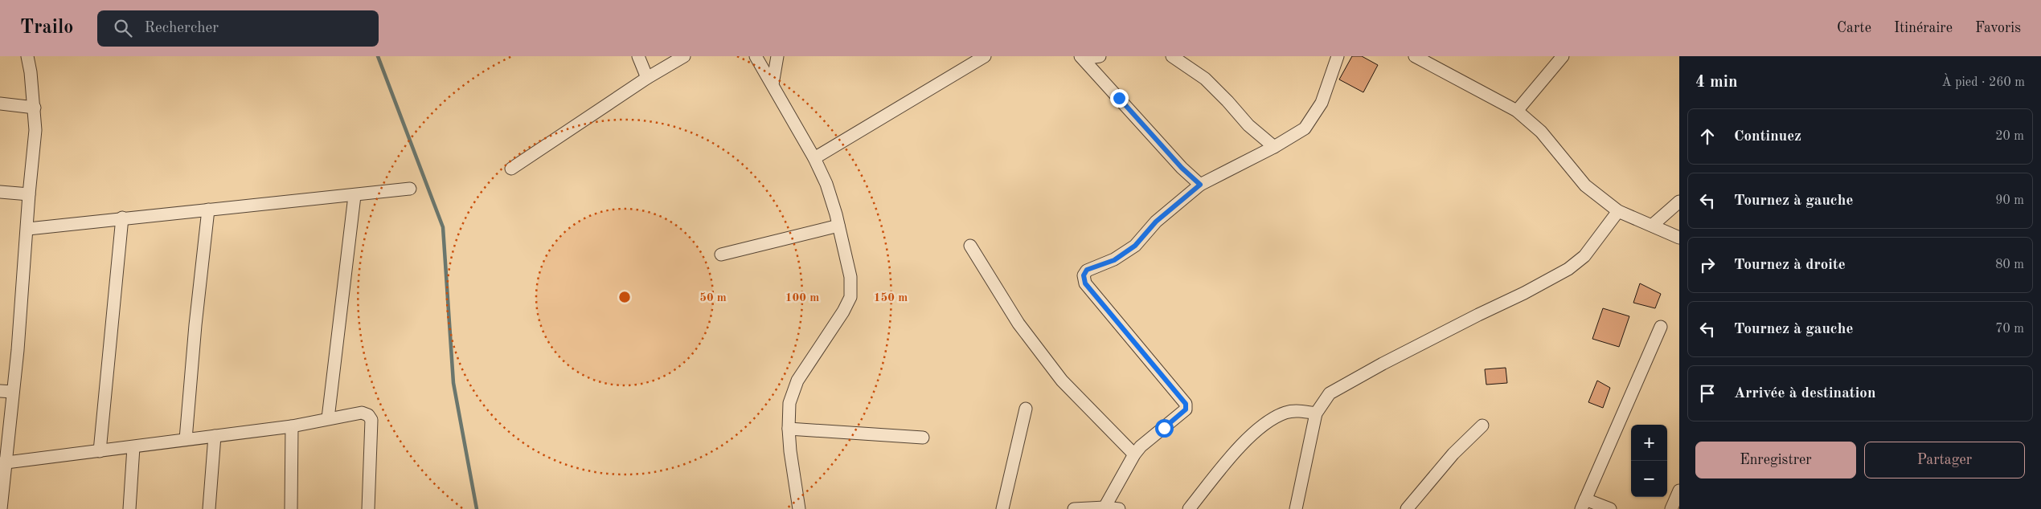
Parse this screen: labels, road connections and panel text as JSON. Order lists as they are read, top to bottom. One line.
{"page":{"header":"Trailo","search":"Rechercher","nav":["Carte","Itinéraire","Favoris"],"heading":["4 min","À pied · 260 m"],"list":[["Continuez","20 m"],["Tournez à gauche","90 m"],["Tournez à droite","80 m"],["Tournez à gauche","70 m"],"Arrivée à destination"],"map_buttons":["+","−"],"buttons":["Enregistrer","Partager"]},"rings":["50 m","100 m","150 m"]}
